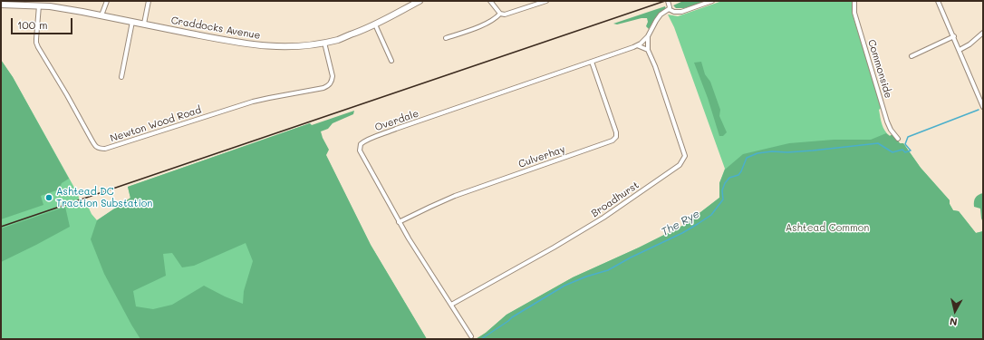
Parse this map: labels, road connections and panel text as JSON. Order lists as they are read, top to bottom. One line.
{"streets":{"street":["Craddocks Avenue","Commonside","Overdale","Newton Wood Road","Culverhay","Broadhurst"]},"crossings":[["Craddocks Avenue","Newton Wood Road"],["Overdale","Culverhay"],["Overdale","Broadhurst"]],"water":["The Rye"],"parks":["Ashtead Common"],"places":["Ashtead DC Traction Substation"],"scale_bar":"100 m","north":"bottom"}
